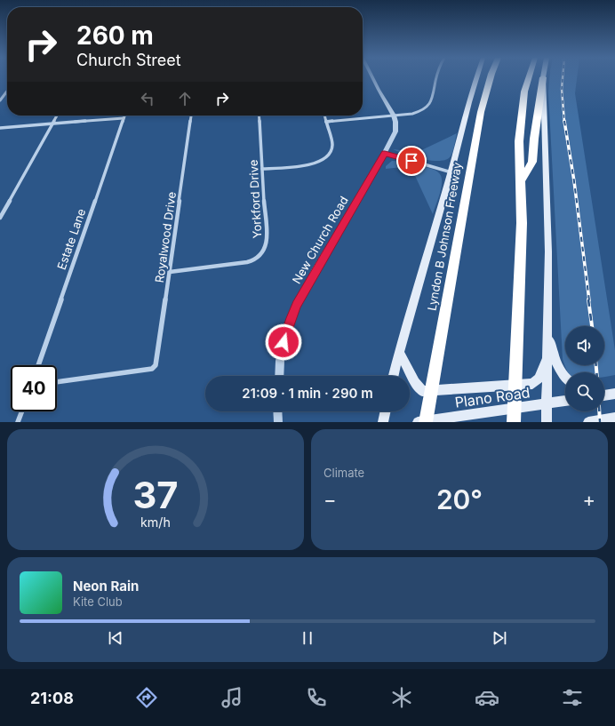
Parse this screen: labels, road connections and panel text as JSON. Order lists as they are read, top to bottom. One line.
{"streets":{"highway":["Lyndon B Johnson Freeway"],"main road":["Plano Road"],"street":["Yorkford Drive","Royalwood Drive","Estate Lane","New Church Road"]},"crossings":[["Yorkford Drive","Royalwood Drive"]],"page":{"turn":["260 m","Church Street"],"limit":"40","trip":"21:09 · 1 min · 290 m","tile":"Climate","heat":["−","20°","+"],"song":["Neon Rain","Kite Club"],"tabs":"21:08","gauge":["37","km/h"]}}
